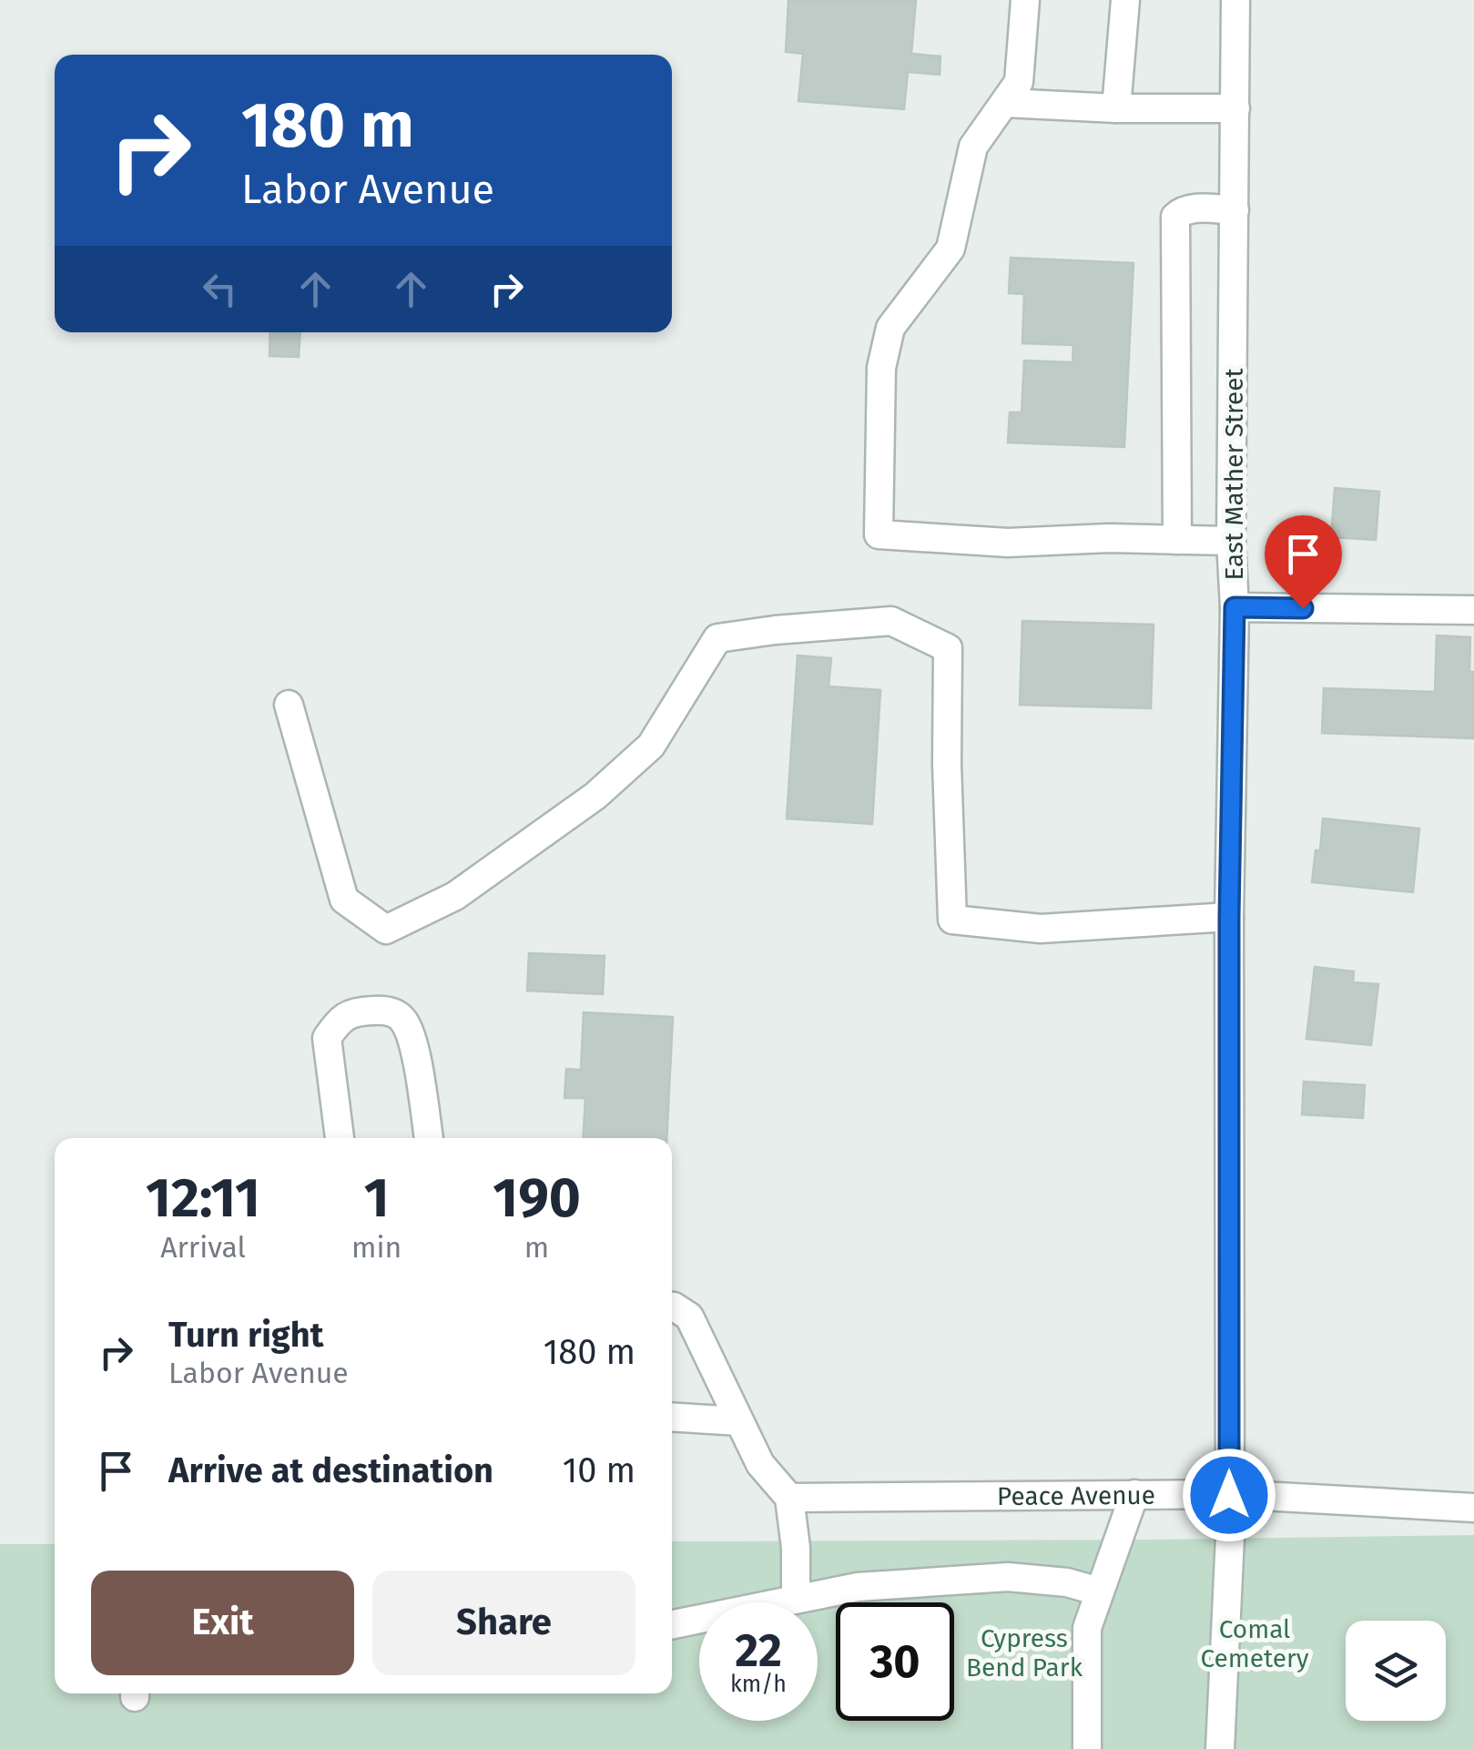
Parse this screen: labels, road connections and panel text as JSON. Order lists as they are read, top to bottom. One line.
{"streets":{"street":["East Mather Street","Peace Avenue"]},"crossings":[["East Mather Street","Peace Avenue"]],"parks":["Comal Cemetery","Cypress Bend Park"],"page":{"turn":["180 m","Labor Avenue"],"eta":["12:11","Arrival","1","min","190","m"],"list":[{"name":"Turn right","note":"Labor Avenue","value":"180 m"},{"name":"Arrive at destination","value":"10 m"}],"buttons":["Exit","Share"],"speed":"22 km/h","limit":"30"}}
